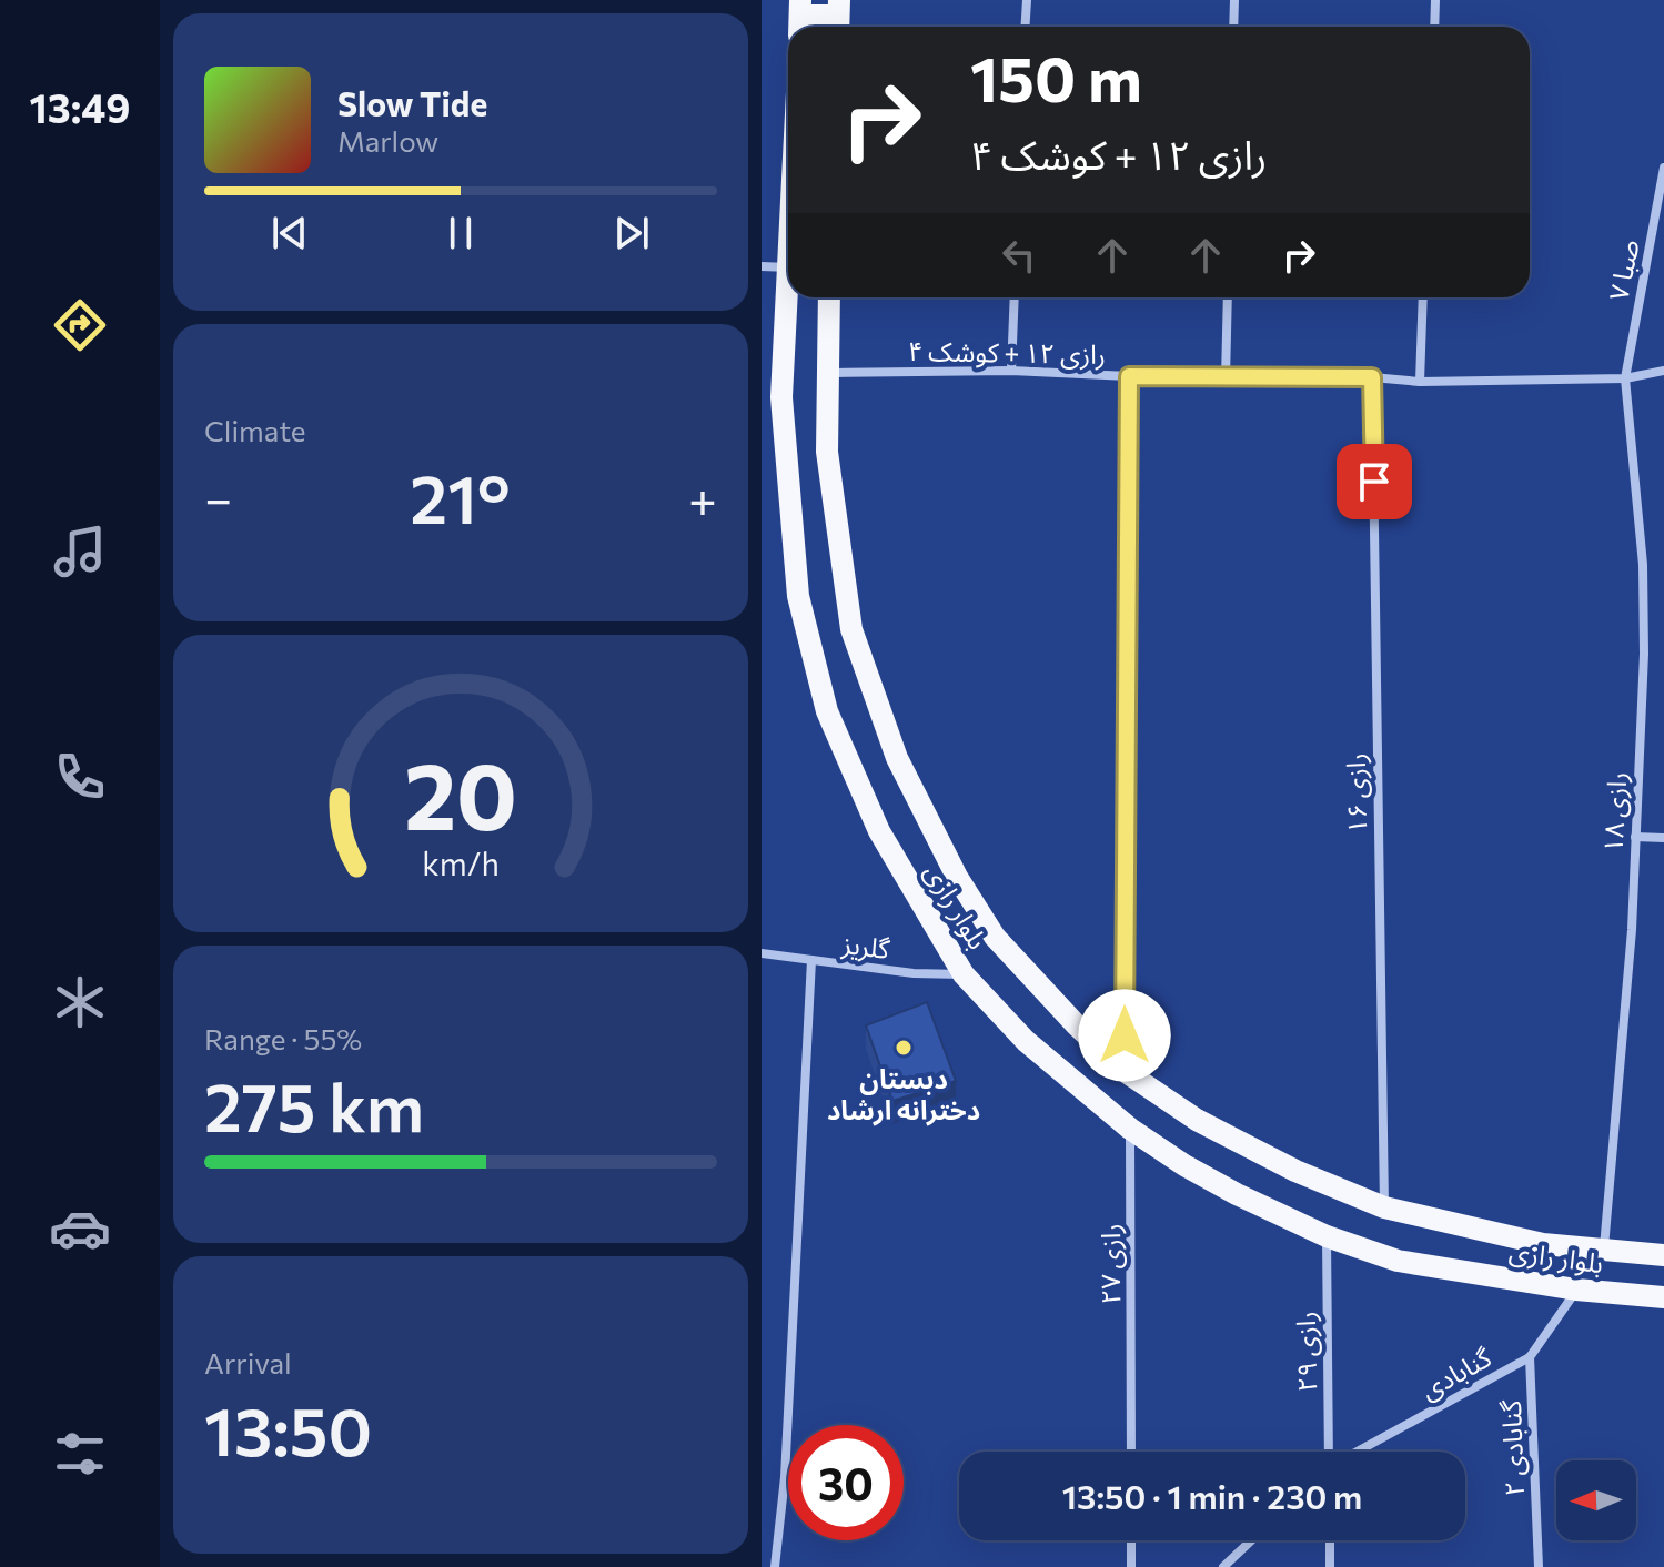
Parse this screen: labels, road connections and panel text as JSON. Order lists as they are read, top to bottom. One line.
{"streets":{"main road":["بلوار رازی"],"street":["صبا ۷","رازی ۱۲ + کوشک ۴","رازی ۱۶","رازی ۱۸","گلریز","رازی ۲۷","رازی ۲۹","گنابادی","گنابادی ۲"]},"crossings":[["صبا ۷","رازی ۱۲ + کوشک ۴"],["صبا ۷","رازی ۱۸"],["رازی ۱۲ + کوشک ۴","رازی ۱۶"],["رازی ۱۲ + کوشک ۴","رازی ۱۸"],["رازی ۱۲ + کوشک ۴","بلوار رازی"],["رازی ۱۶","بلوار رازی"],["رازی ۱۸","بلوار رازی"],["بلوار رازی","گلریز"],["بلوار رازی","رازی ۲۷"],["بلوار رازی","رازی ۲۹"],["بلوار رازی","گنابادی"],["گنابادی","گنابادی ۲"]],"places":["دبستان دخترانه ارشاد"],"north":"left","page":{"tabs":"13:49","turn":["150 m","رازی ۱۲ + کوشک ۴"],"song":["Slow Tide","Marlow"],"tile":["Climate",["Range · 55%","275 km"],["Arrival","13:50"]],"heat":["−","21°","+"],"limit":"30","trip":"13:50 · 1 min · 230 m","gauge":["20","km/h"]}}
